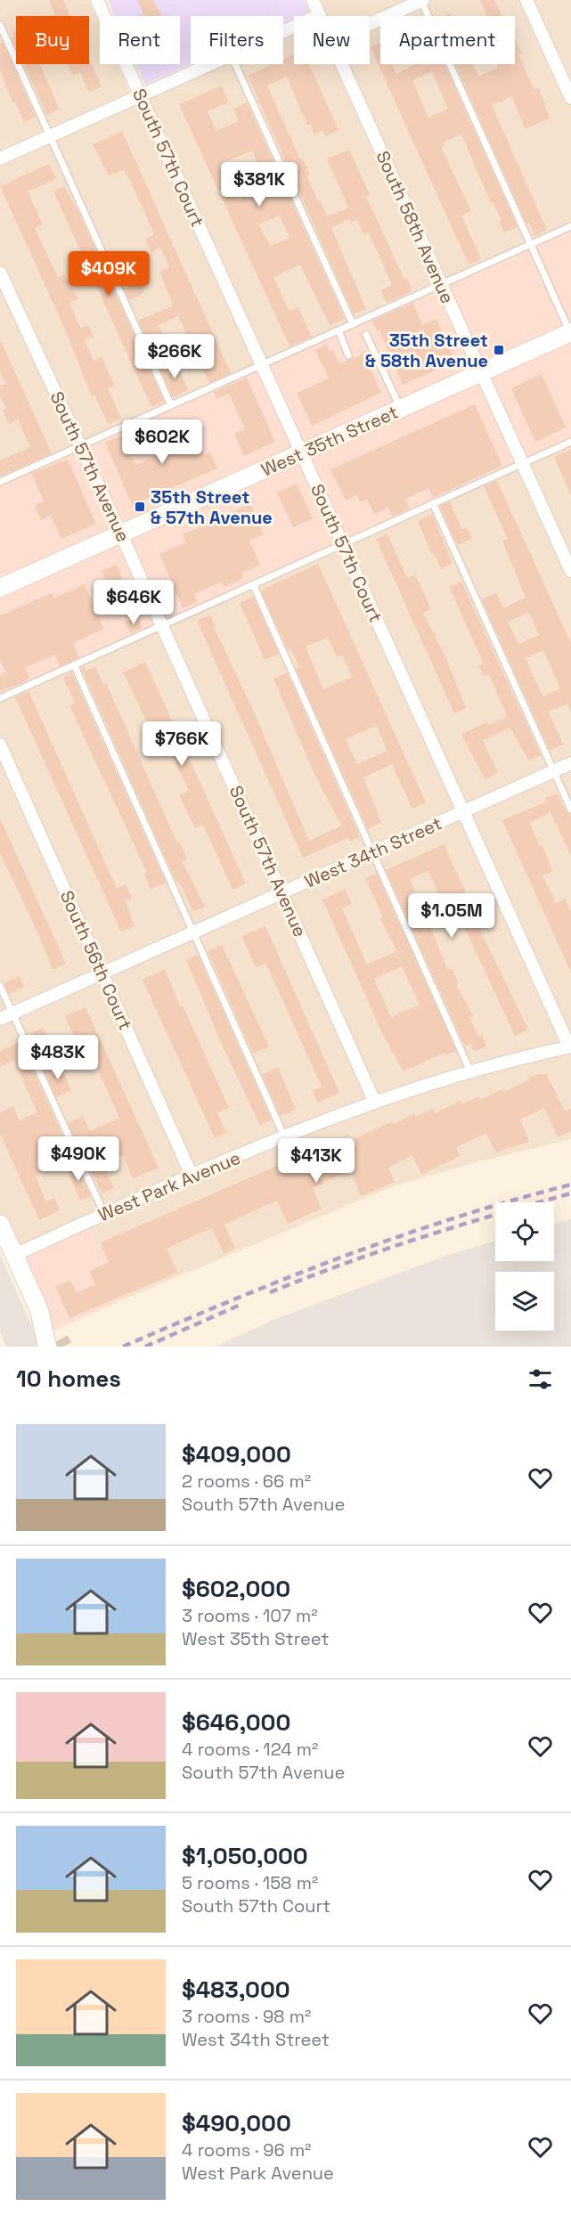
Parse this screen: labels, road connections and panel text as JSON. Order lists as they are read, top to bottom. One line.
{"streets":{"street":["South 57th Court","South 58th Avenue","West 35th Street","South 57th Avenue","West 34th Street","South 56th Court","West Park Avenue"]},"crossings":[["South 57th Court","West 35th Street"],["South 57th Court","West 34th Street"],["South 57th Court","West Park Avenue"],["South 58th Avenue","West 35th Street"],["West 35th Street","South 57th Avenue"],["South 57th Avenue","West 34th Street"],["South 57th Avenue","West Park Avenue"],["West 34th Street","South 56th Court"],["South 56th Court","West Park Avenue"]],"places":{"transit":["35th Street & 58th Avenue","35th Street & 57th Avenue"]},"page":{"chip":["Buy","Rent","Filters","New","Apartment"],"price":["$381K","$409K","$266K","$602K","$646K","$766K","$1.05M","$483K","$490K","$413K"],"heading":"10 homes","list":[{"name":"$409,000","note":"2 rooms · 66 m² · South 57th Avenue"},{"name":"$602,000","note":"3 rooms · 107 m² · West 35th Street"},{"name":"$646,000","note":"4 rooms · 124 m² · South 57th Avenue"},{"name":"$1,050,000","note":"5 rooms · 158 m² · South 57th Court"},{"name":"$483,000","note":"3 rooms · 98 m² · West 34th Street"},{"name":"$490,000","note":"4 rooms · 96 m² · West Park Avenue"}]}}
